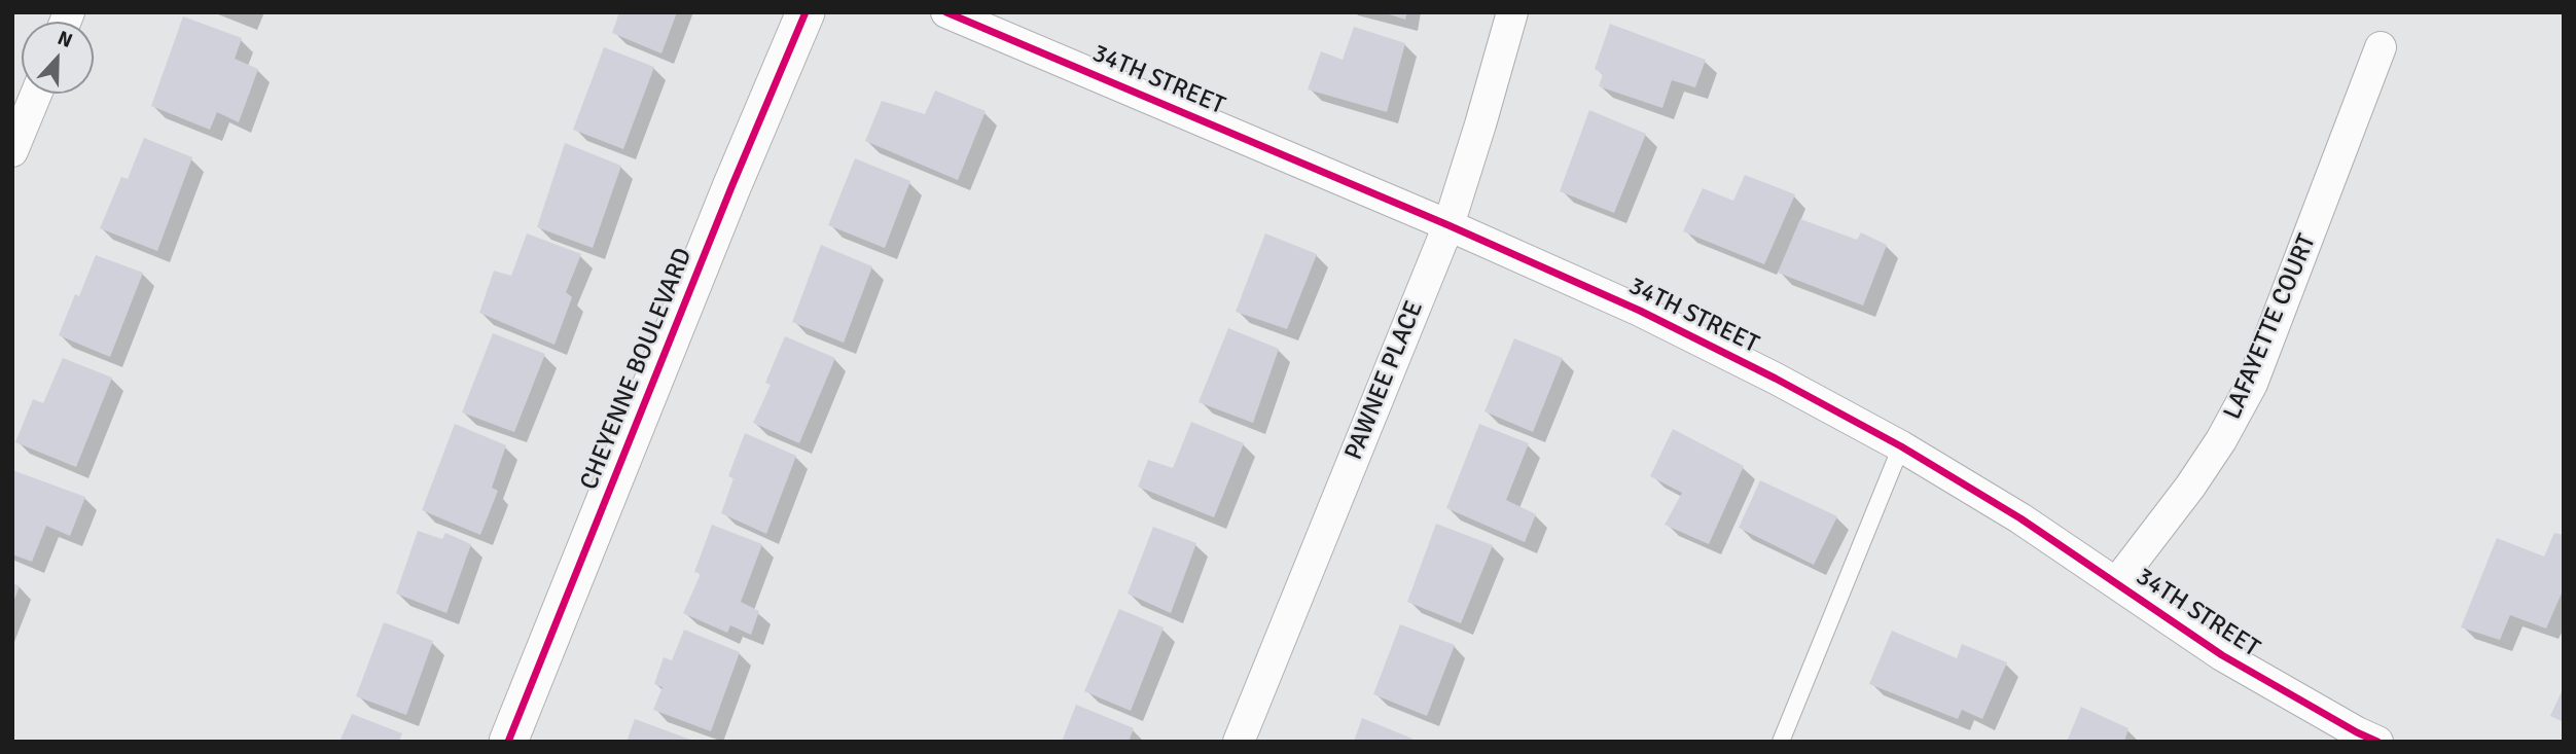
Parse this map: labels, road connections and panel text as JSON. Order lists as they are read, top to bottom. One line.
{"streets":{"street":["34TH STREET","LAFAYETTE COURT","CHEYENNE BOULEVARD","PAWNEE PLACE"]},"crossings":[["34TH STREET","LAFAYETTE COURT"],["34TH STREET","PAWNEE PLACE"]],"north":"top"}
